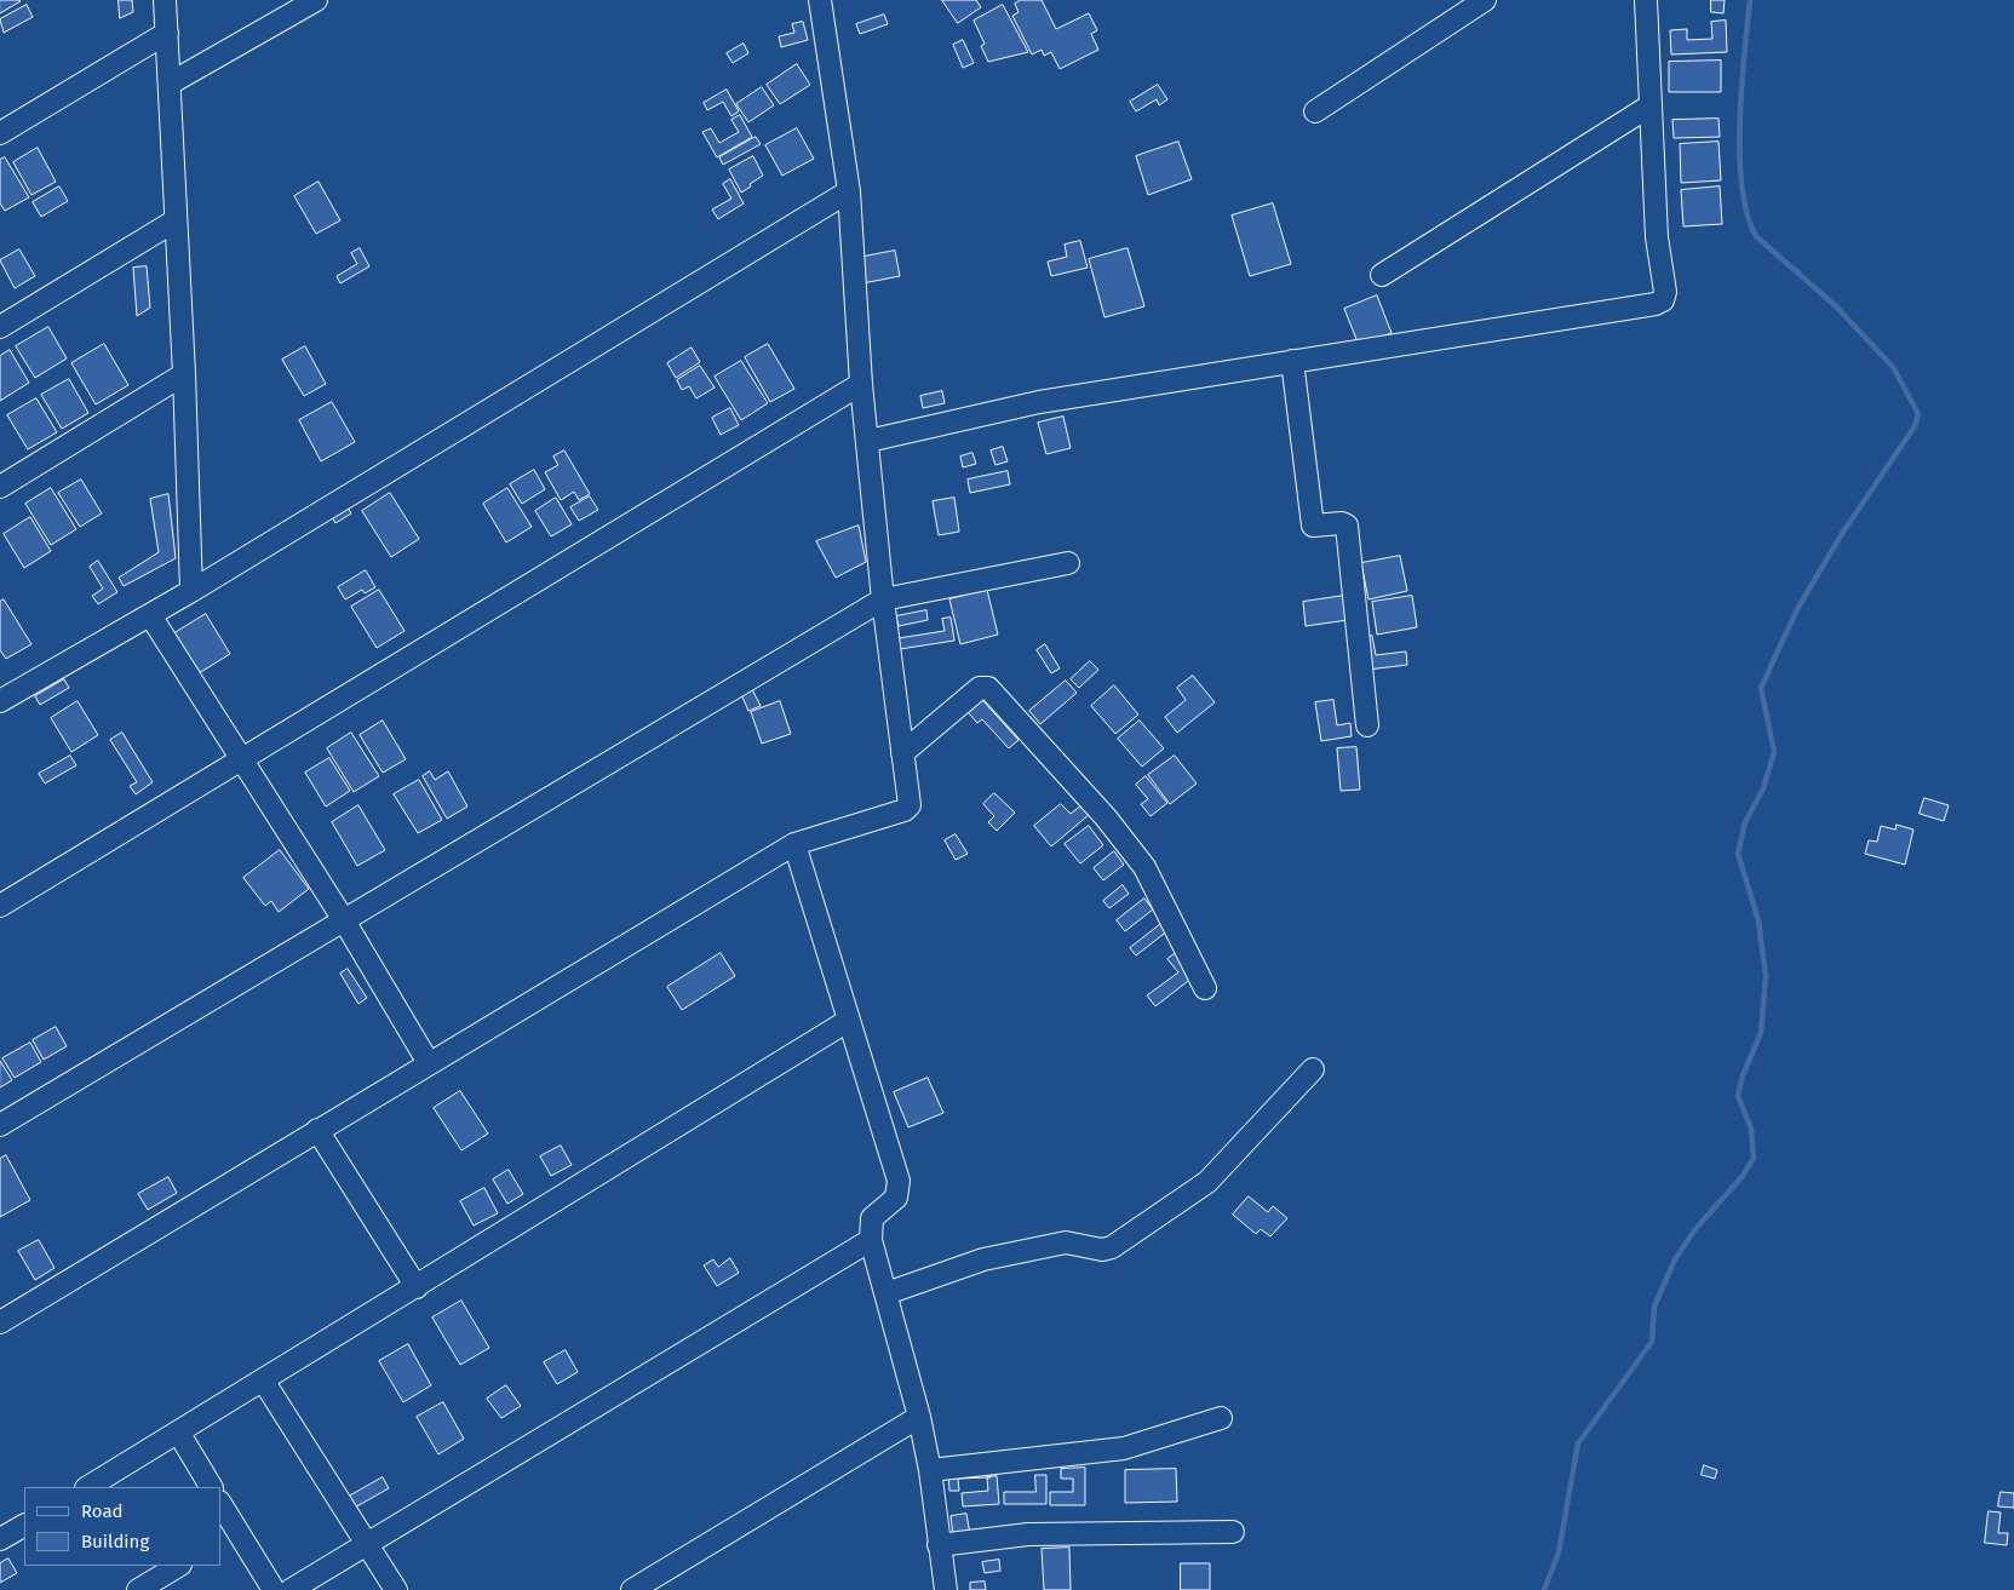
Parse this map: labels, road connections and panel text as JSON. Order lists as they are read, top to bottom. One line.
{"legend":["Road","Building"]}
